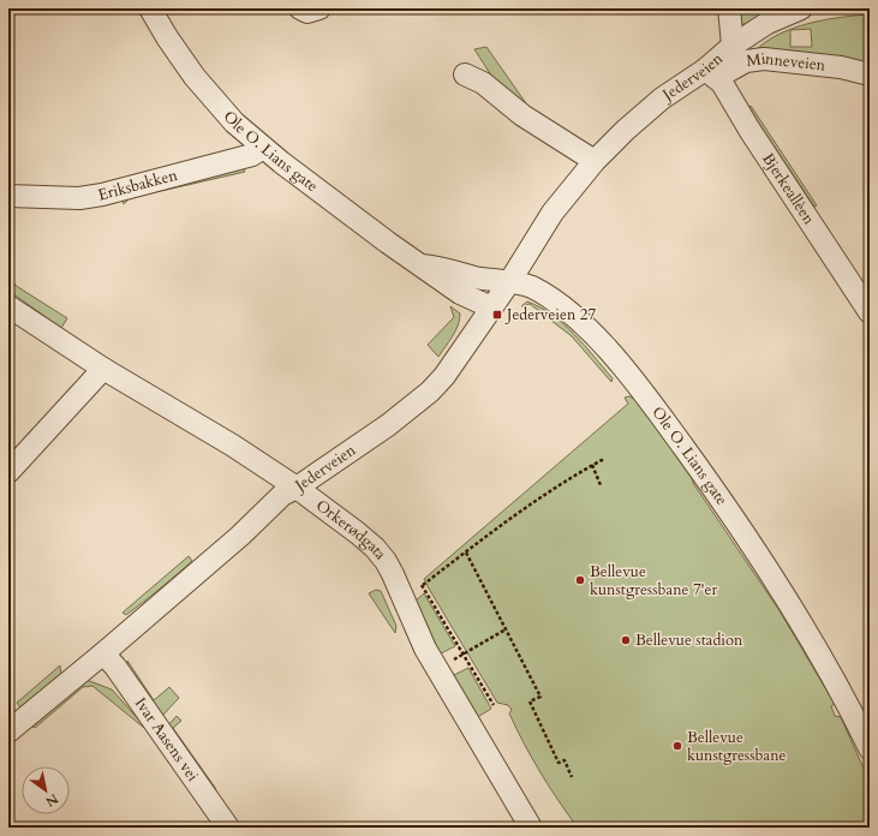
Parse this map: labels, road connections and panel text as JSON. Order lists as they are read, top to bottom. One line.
{"streets":{"street":["Minneveien","Jederveien","Ole O. Lians gate","Eriksbakken","Bjerkeallèen","Orkerødgata","Ivar Aasens vei"]},"crossings":[["Minneveien","Jederveien"],["Minneveien","Bjerkeallèen"],["Jederveien","Ole O. Lians gate"],["Jederveien","Bjerkeallèen"],["Jederveien","Orkerødgata"],["Jederveien","Ivar Aasens vei"],["Ole O. Lians gate","Eriksbakken"]],"places":{"transit":["Jederveien 27"],"other":["Bellevue kunstgressbane 7'er","Bellevue stadion","Bellevue kunstgressbane"]},"north":"bottom right"}
